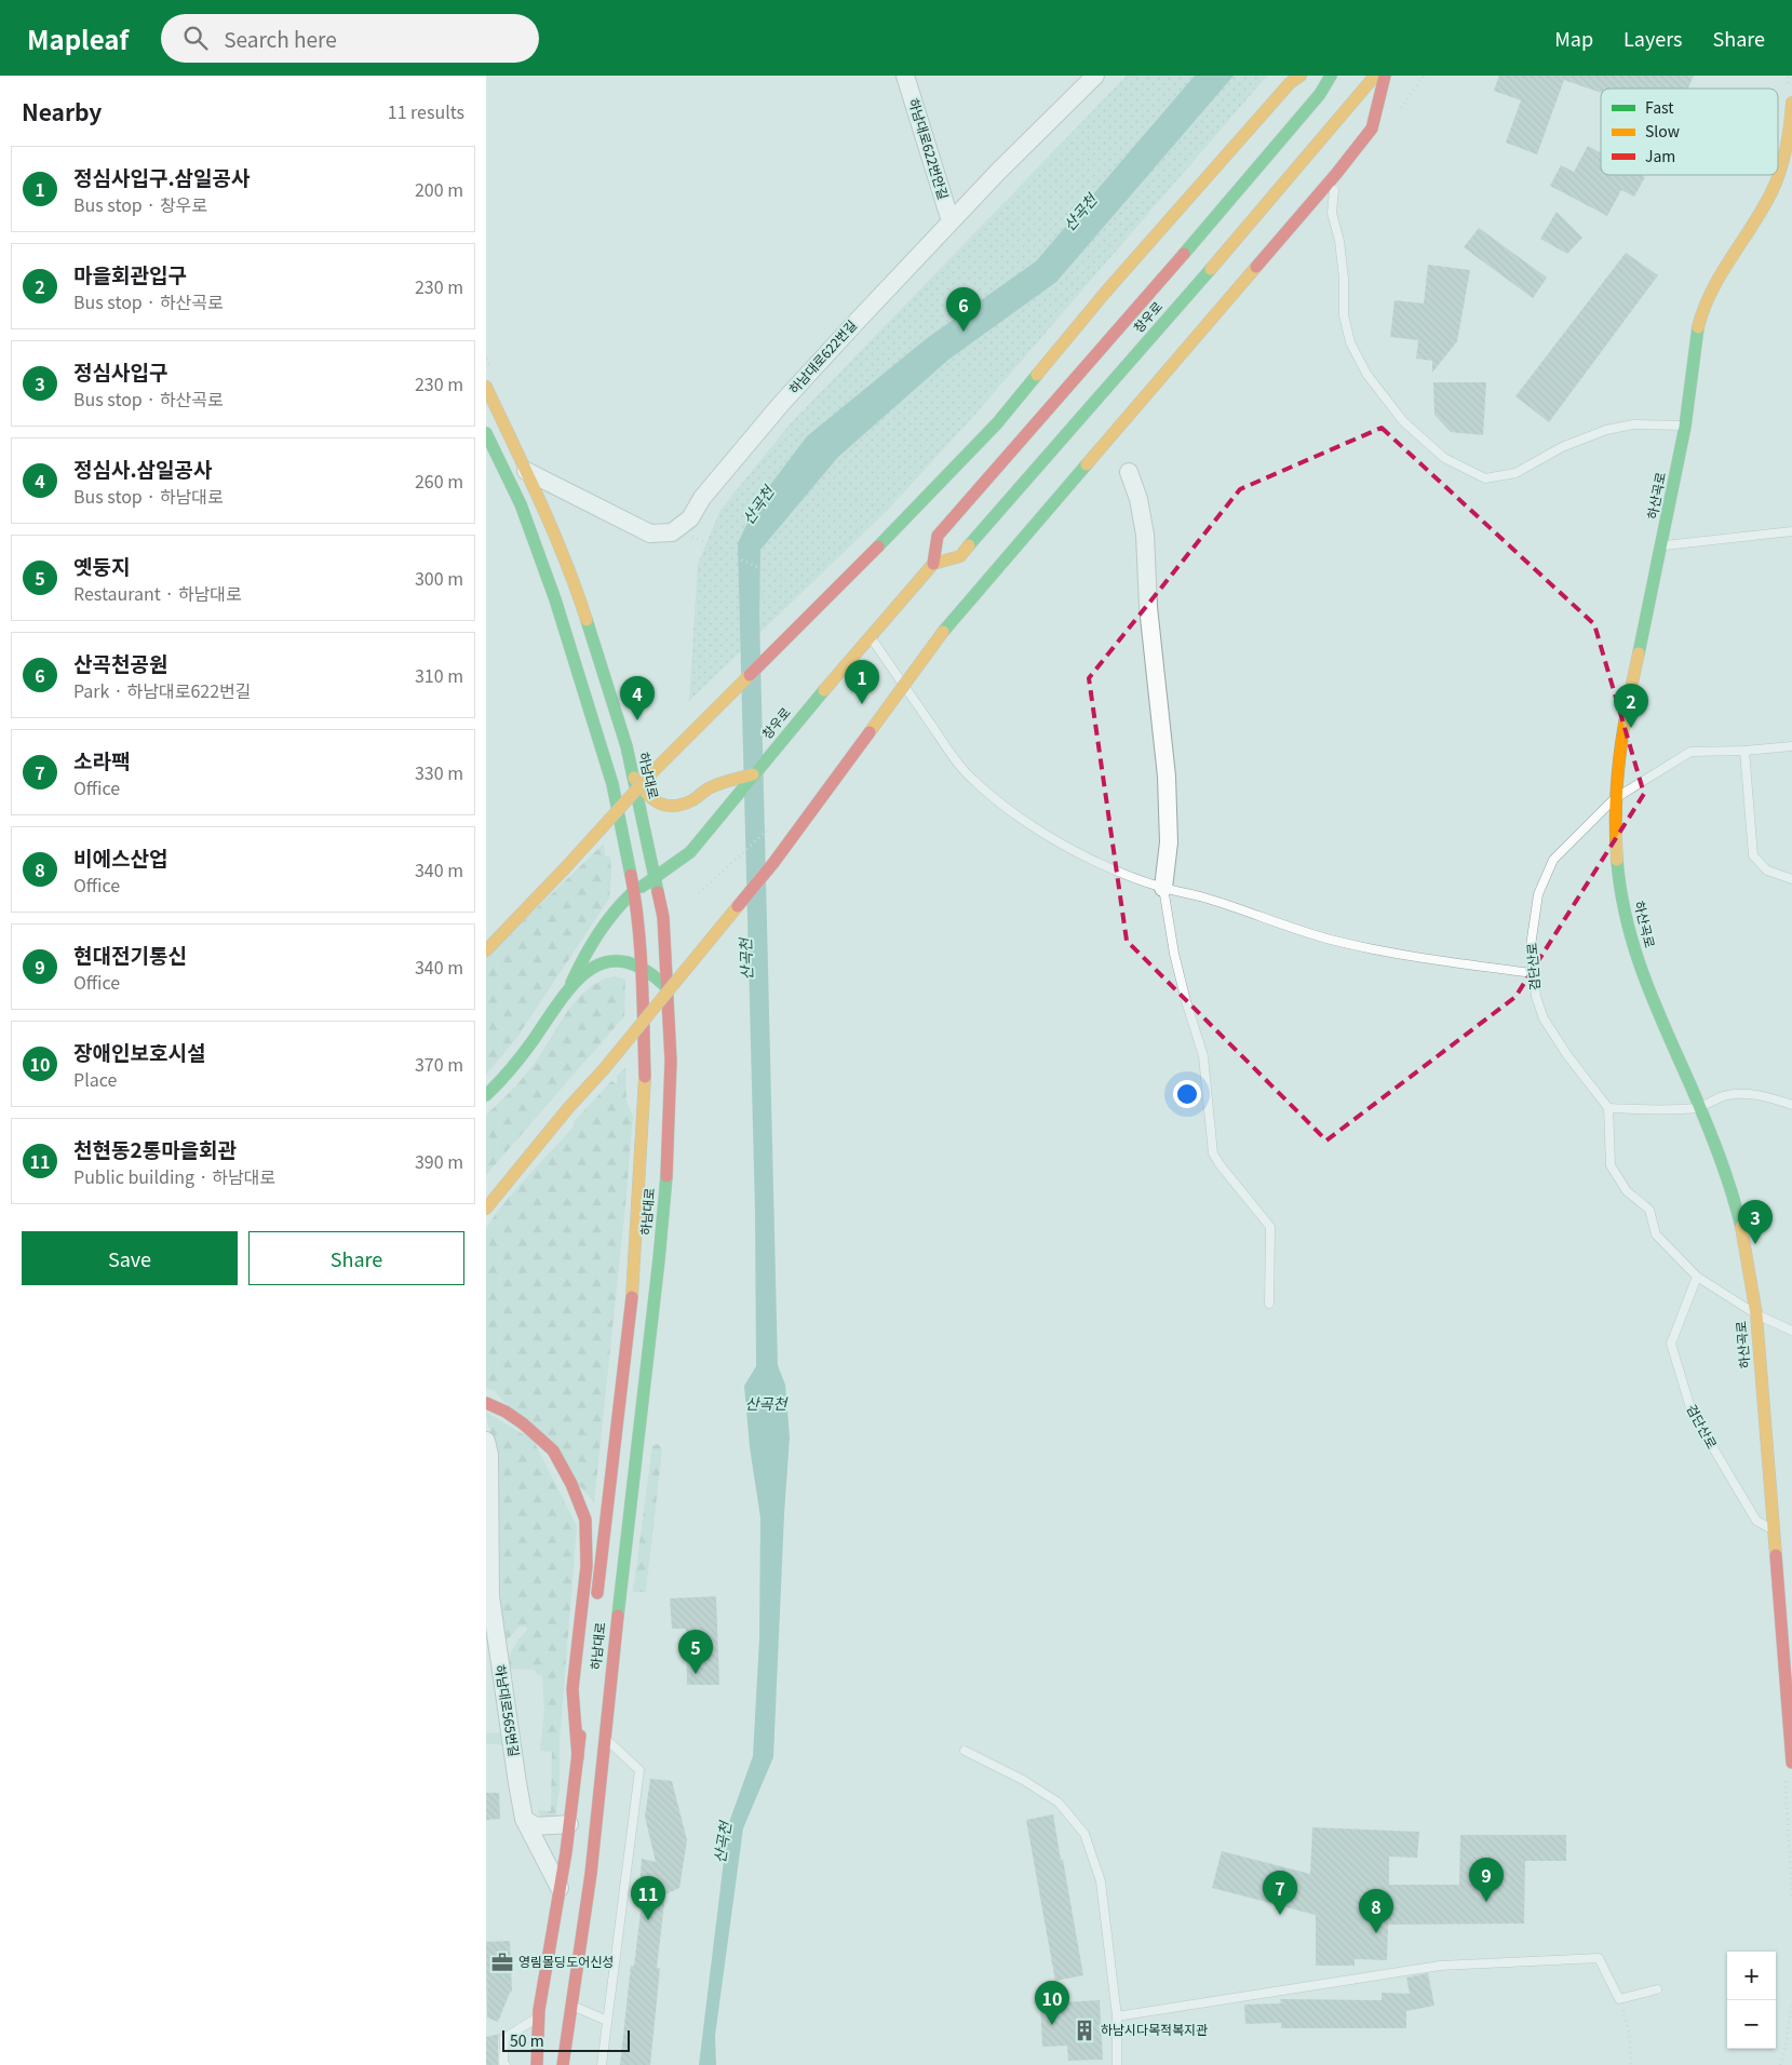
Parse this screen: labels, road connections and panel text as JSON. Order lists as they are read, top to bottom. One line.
{"streets":{"main road":["창우로","하산곡로","하남대로"],"street":["하남대로622번안길","하남대로622번길","하남대로565번길"],"lane":["검단산로"]},"crossings":[["하남대로622번안길","하남대로622번길"],["창우로","하남대로"],["하남대로622번길","하남대로"],["하산곡로","검단산로"]],"water":["산곡천"],"places":{"office":["영림몰딩도어신성"],"building":["하남시다목적복지관"]},"legend":["Fast","Slow","Jam"],"scale_bar":"50 m","page":{"header":"Mapleaf","search":"Search here","nav":["Map","Layers","Share"],"heading":["Nearby","11 results"],"list":[{"mark":"1","name":"정심사입구.삼일공사","note":"Bus stop · 창우로","value":"200 m"},{"mark":"2","name":"마을회관입구","note":"Bus stop · 하산곡로","value":"230 m"},{"mark":"3","name":"정심사입구","note":"Bus stop · 하산곡로","value":"230 m"},{"mark":"4","name":"정심사.삼일공사","note":"Bus stop · 하남대로","value":"260 m"},{"mark":"5","name":"옛둥지","note":"Restaurant · 하남대로","value":"300 m"},{"mark":"6","name":"산곡천공원","note":"Park · 하남대로622번길","value":"310 m"},{"mark":"7","name":"소라팩","note":"Office","value":"330 m"},{"mark":"8","name":"비에스산업","note":"Office","value":"340 m"},{"mark":"9","name":"현대전기통신","note":"Office","value":"340 m"},{"mark":"10","name":"장애인보호시설","note":"Place","value":"370 m"},{"mark":"11","name":"천현동2통마을회관","note":"Public building · 하남대로","value":"390 m"}],"pins":["6","1","4","2","3","5","9","7","11","8","10"],"buttons":["Save","Share"],"map_buttons":["+","−"],"scale":"50 m"}}
